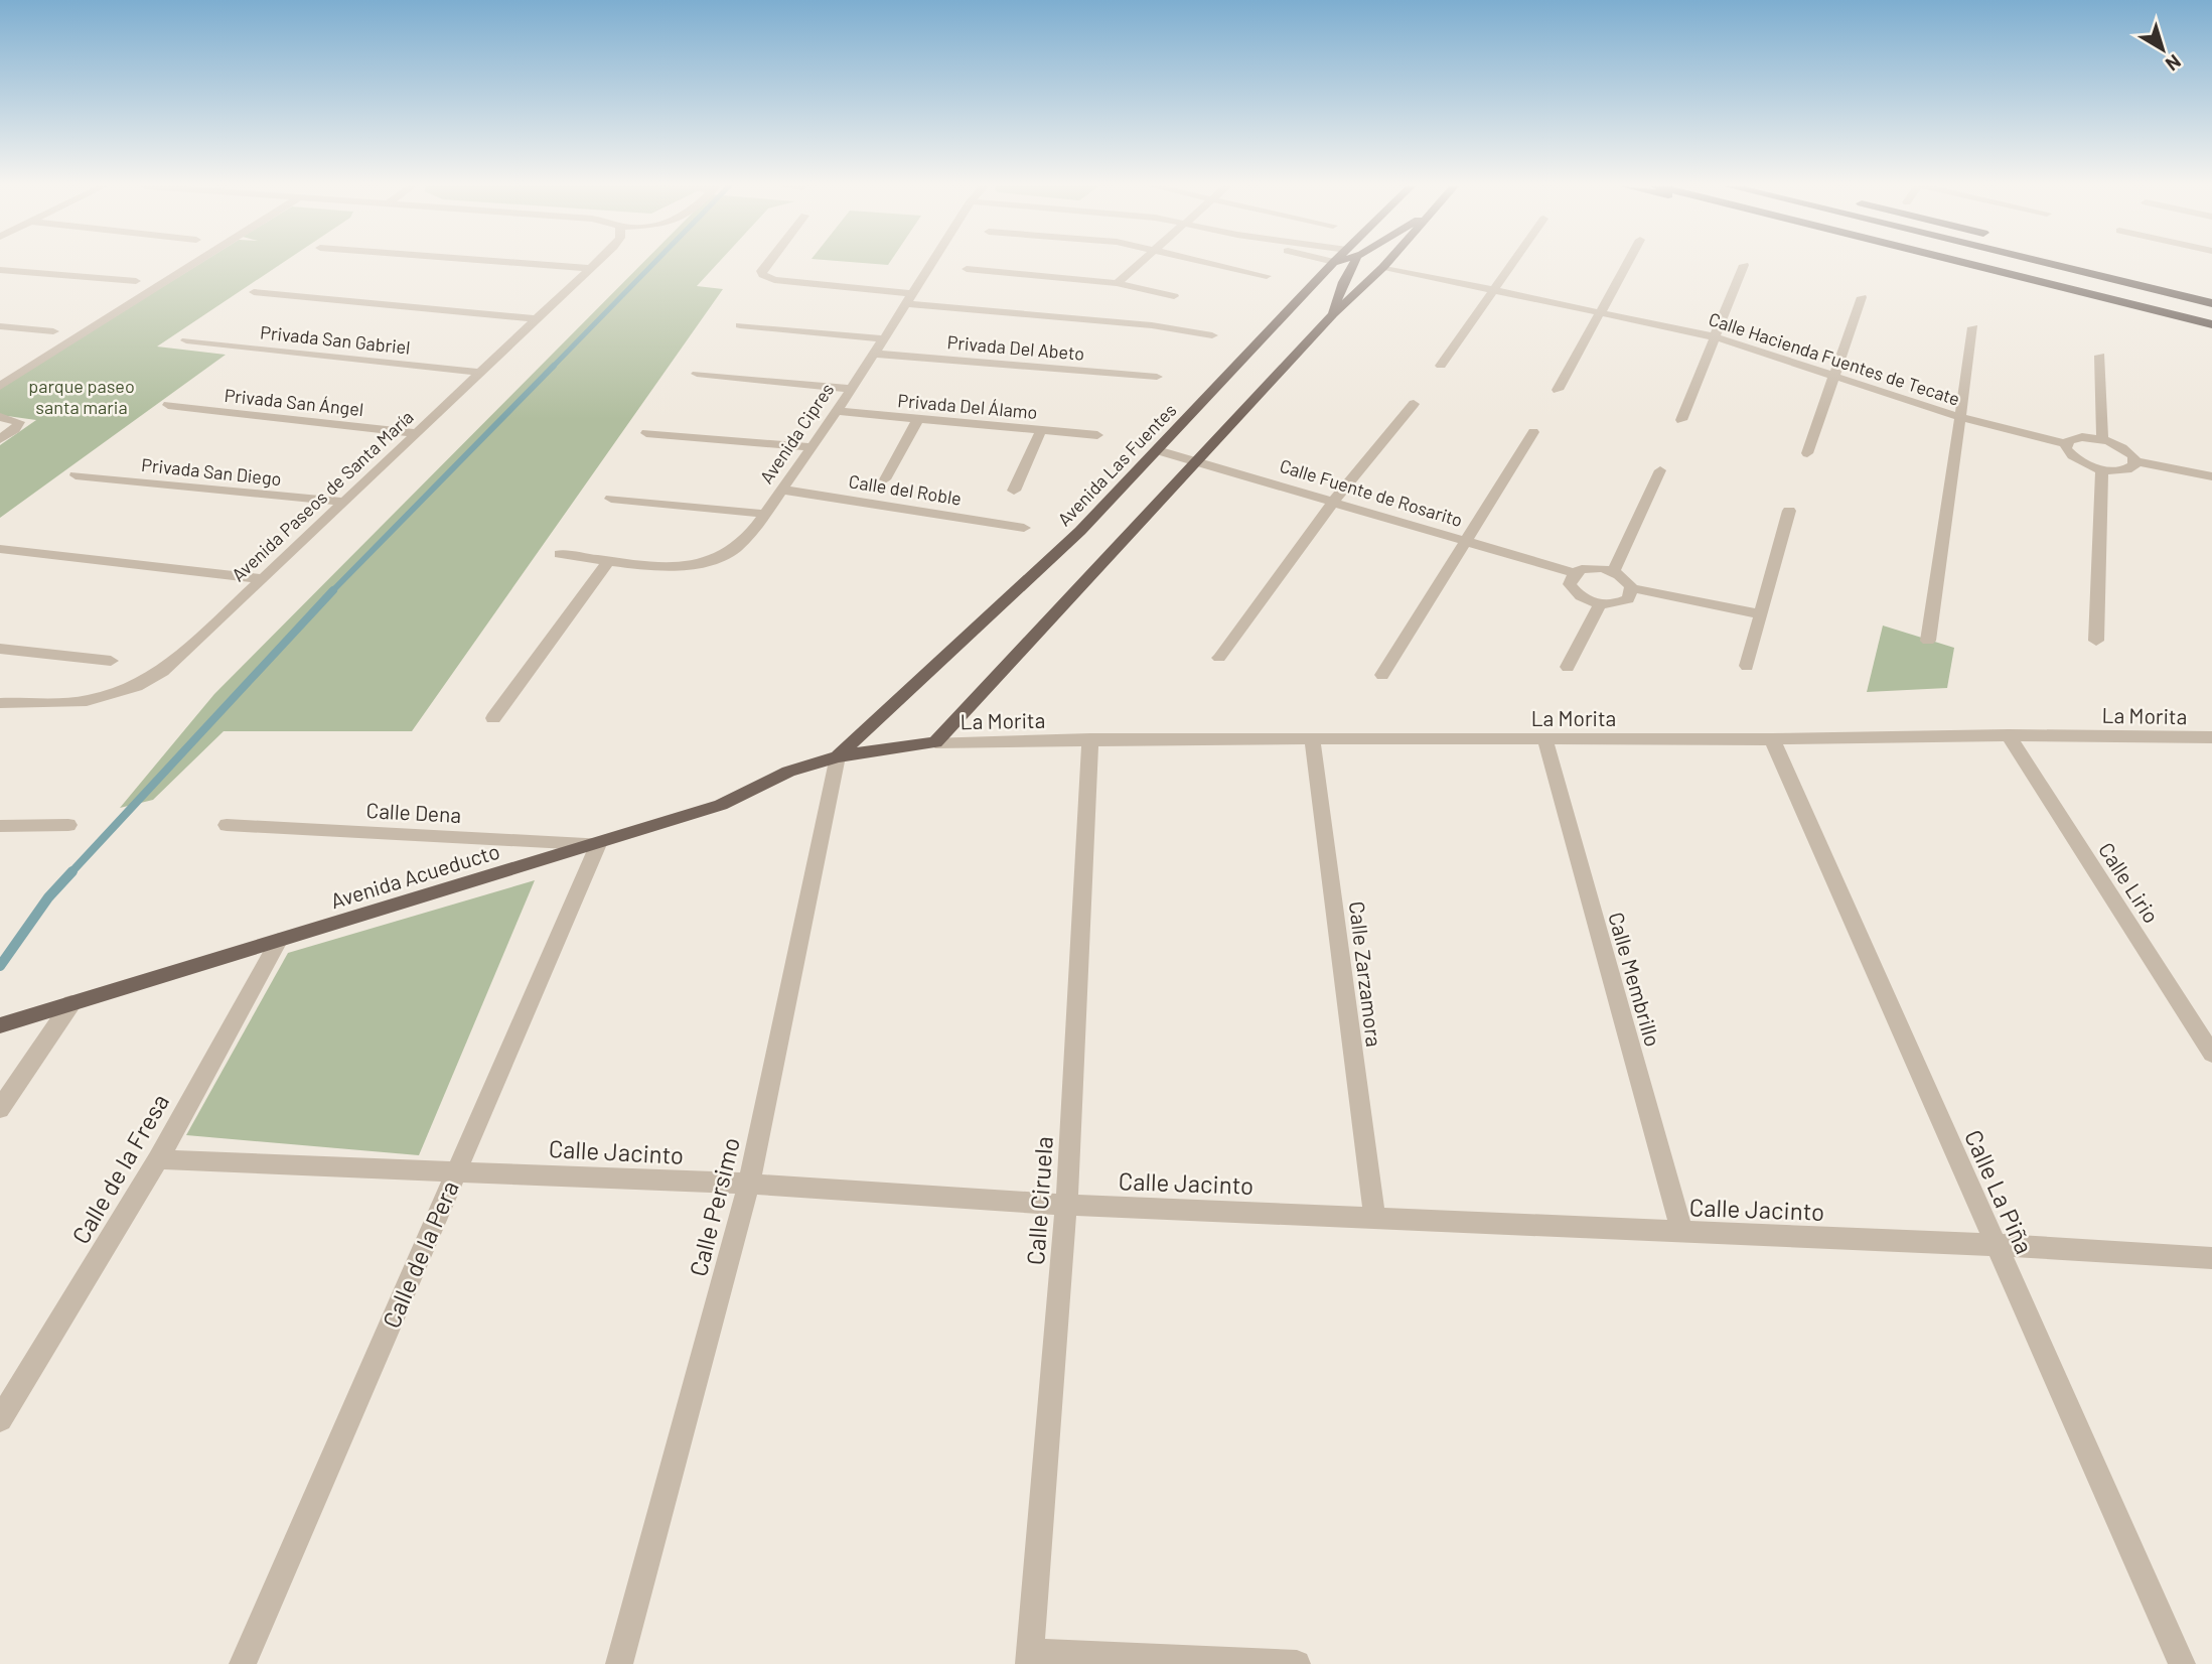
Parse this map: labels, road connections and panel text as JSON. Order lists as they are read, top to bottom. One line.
{"streets":{"main road":["Avenida Las Fuentes","Avenida Acueducto"],"street":["Privada San Gabriel","Privada Del Abeto","Calle Hacienda Fuentes de Tecate","Privada San Ángel","Privada Del Álamo","Avenida Cipres","Privada San Diego","Calle del Roble","Calle Fuente de Rosarito","Avenida Paseos de Santa María","La Morita","Calle Dena","Calle Lirio","Calle Zarzamora","Calle Membrillo","Calle Jacinto","Calle de la Fresa","Calle La Piña","Calle Ciruela","Calle Persimo","Calle de la Pera"]},"crossings":[["Privada San Gabriel","Avenida Paseos de Santa María"],["Privada Del Abeto","Avenida Cipres"],["Privada San Ángel","Avenida Paseos de Santa María"],["Privada Del Álamo","Avenida Cipres"],["Avenida Cipres","Calle del Roble"],["Avenida Las Fuentes","Calle Fuente de Rosarito"],["Avenida Las Fuentes","Avenida Acueducto"],["Avenida Las Fuentes","Calle Persimo"],["Privada San Diego","Avenida Paseos de Santa María"],["La Morita","Avenida Acueducto"],["La Morita","Calle Lirio"],["La Morita","Calle Zarzamora"],["La Morita","Calle Membrillo"],["La Morita","Calle La Piña"],["La Morita","Calle Ciruela"],["Calle Dena","Avenida Acueducto"],["Calle Dena","Calle de la Pera"],["Avenida Acueducto","Calle de la Fresa"],["Avenida Acueducto","Calle Persimo"],["Avenida Acueducto","Calle de la Pera"],["Calle Zarzamora","Calle Jacinto"],["Calle Membrillo","Calle Jacinto"],["Calle Jacinto","Calle de la Fresa"],["Calle Jacinto","Calle La Piña"],["Calle Jacinto","Calle Ciruela"],["Calle Jacinto","Calle Persimo"],["Calle Jacinto","Calle de la Pera"]],"parks":["parque paseo santa maria"],"north":"bottom right"}
